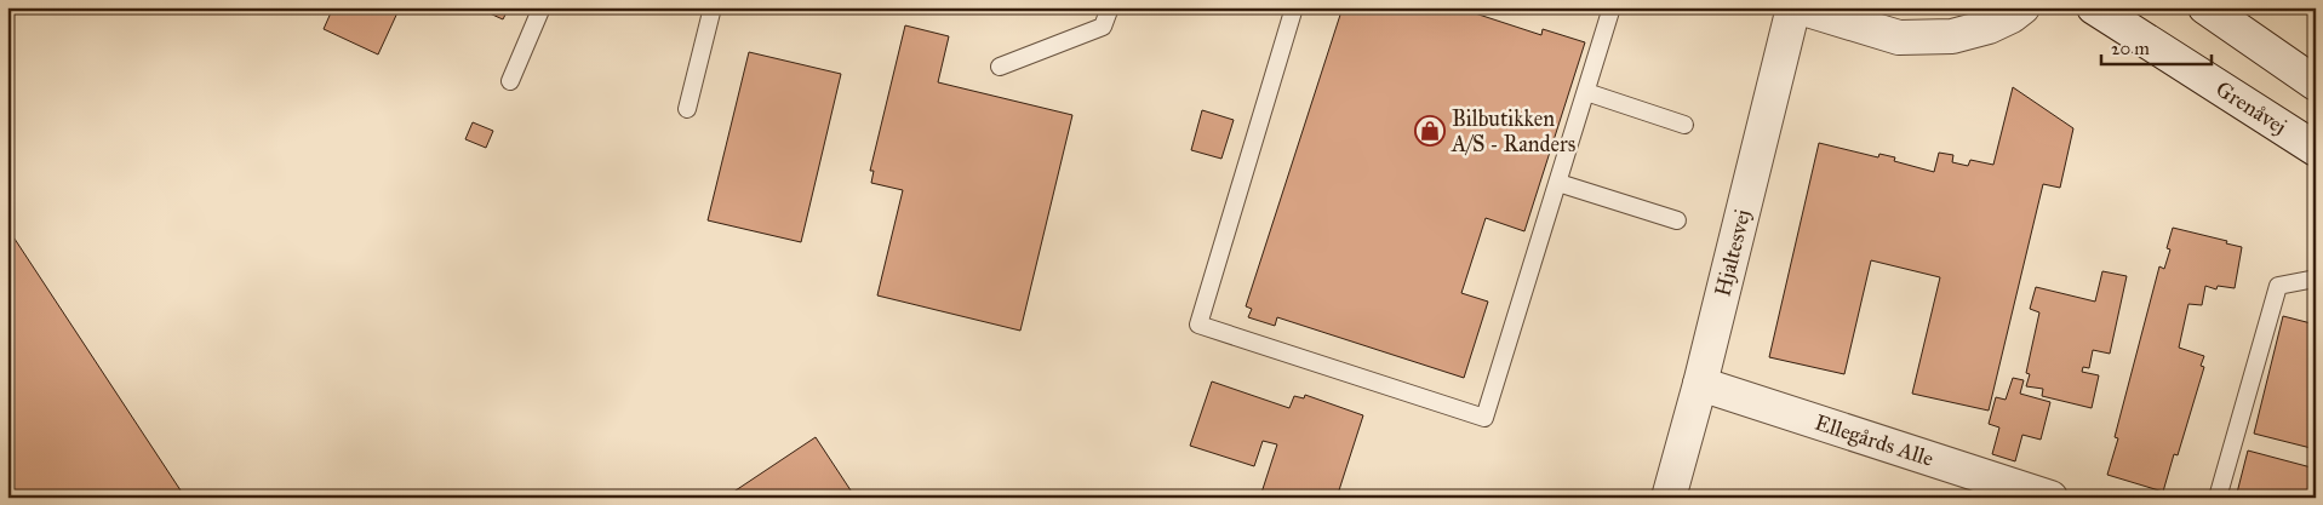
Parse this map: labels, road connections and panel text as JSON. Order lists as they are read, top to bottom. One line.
{"streets":{"street":["Grenåvej","Hjaltesvej","Ellegårds Alle"]},"crossings":[["Hjaltesvej","Ellegårds Alle"]],"places":{"shop":["Bilbutikken A/S - Randers"]},"scale_bar":"20 m"}
